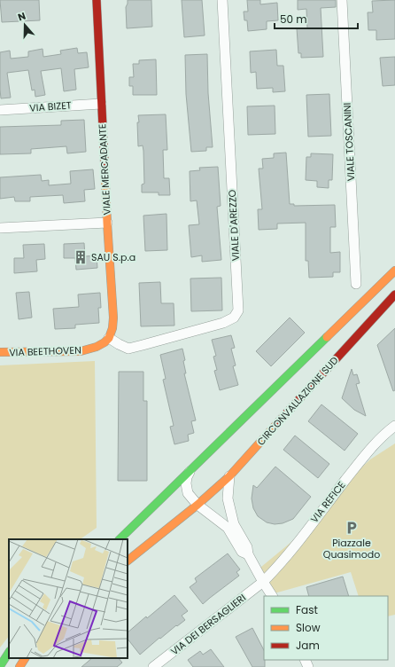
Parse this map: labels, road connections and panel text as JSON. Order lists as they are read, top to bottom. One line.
{"streets":{"main road":["VIALE MERCADANTE","VIA BEETHOVEN","CIRCONVALLAZIONE SUD"],"street":["VIA BIZET","VIALE TOSCANINI","VIALE D'AREZZO","VIA REFICE","VIA DEI BERSAGLIERI"]},"crossings":[["VIA BIZET","VIALE MERCADANTE"],["VIALE MERCADANTE","VIALE D'AREZZO"],["VIALE MERCADANTE","VIA BEETHOVEN"],["VIALE D'AREZZO","VIA BEETHOVEN"],["VIA REFICE","VIA DEI BERSAGLIERI"]],"places":{"building":["SAU S.p.a"],"parking":["Piazzale Quasimodo"]},"legend":["Fast","Slow","Jam"],"scale_bar":"50 m","north":"top"}
